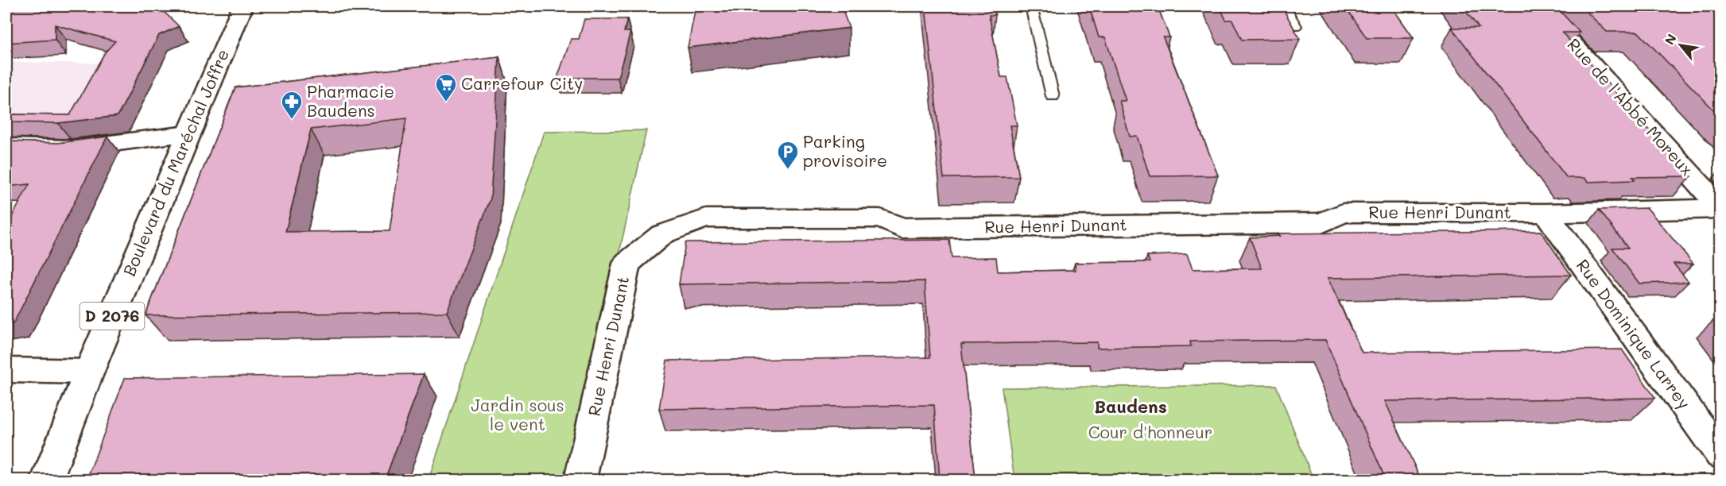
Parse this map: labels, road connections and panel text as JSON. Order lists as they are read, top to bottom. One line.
{"streets":{"street":["Rue de l'Abbé Moreux","Boulevard du Maréchal Joffre","Rue Henri Dunant","D 2076","Rue Dominique Larrey"]},"crossings":[["Rue de l'Abbé Moreux","Rue Henri Dunant"],["Rue Henri Dunant","Rue Dominique Larrey"]],"districts":["Baudens"],"parks":["Jardin sous le vent","Cour d'honneur"],"places":{"supermarket":["Carrefour City"],"pharmacy":["Pharmacie Baudens"],"parking":["Parking provisoire"]},"north":"top left"}
